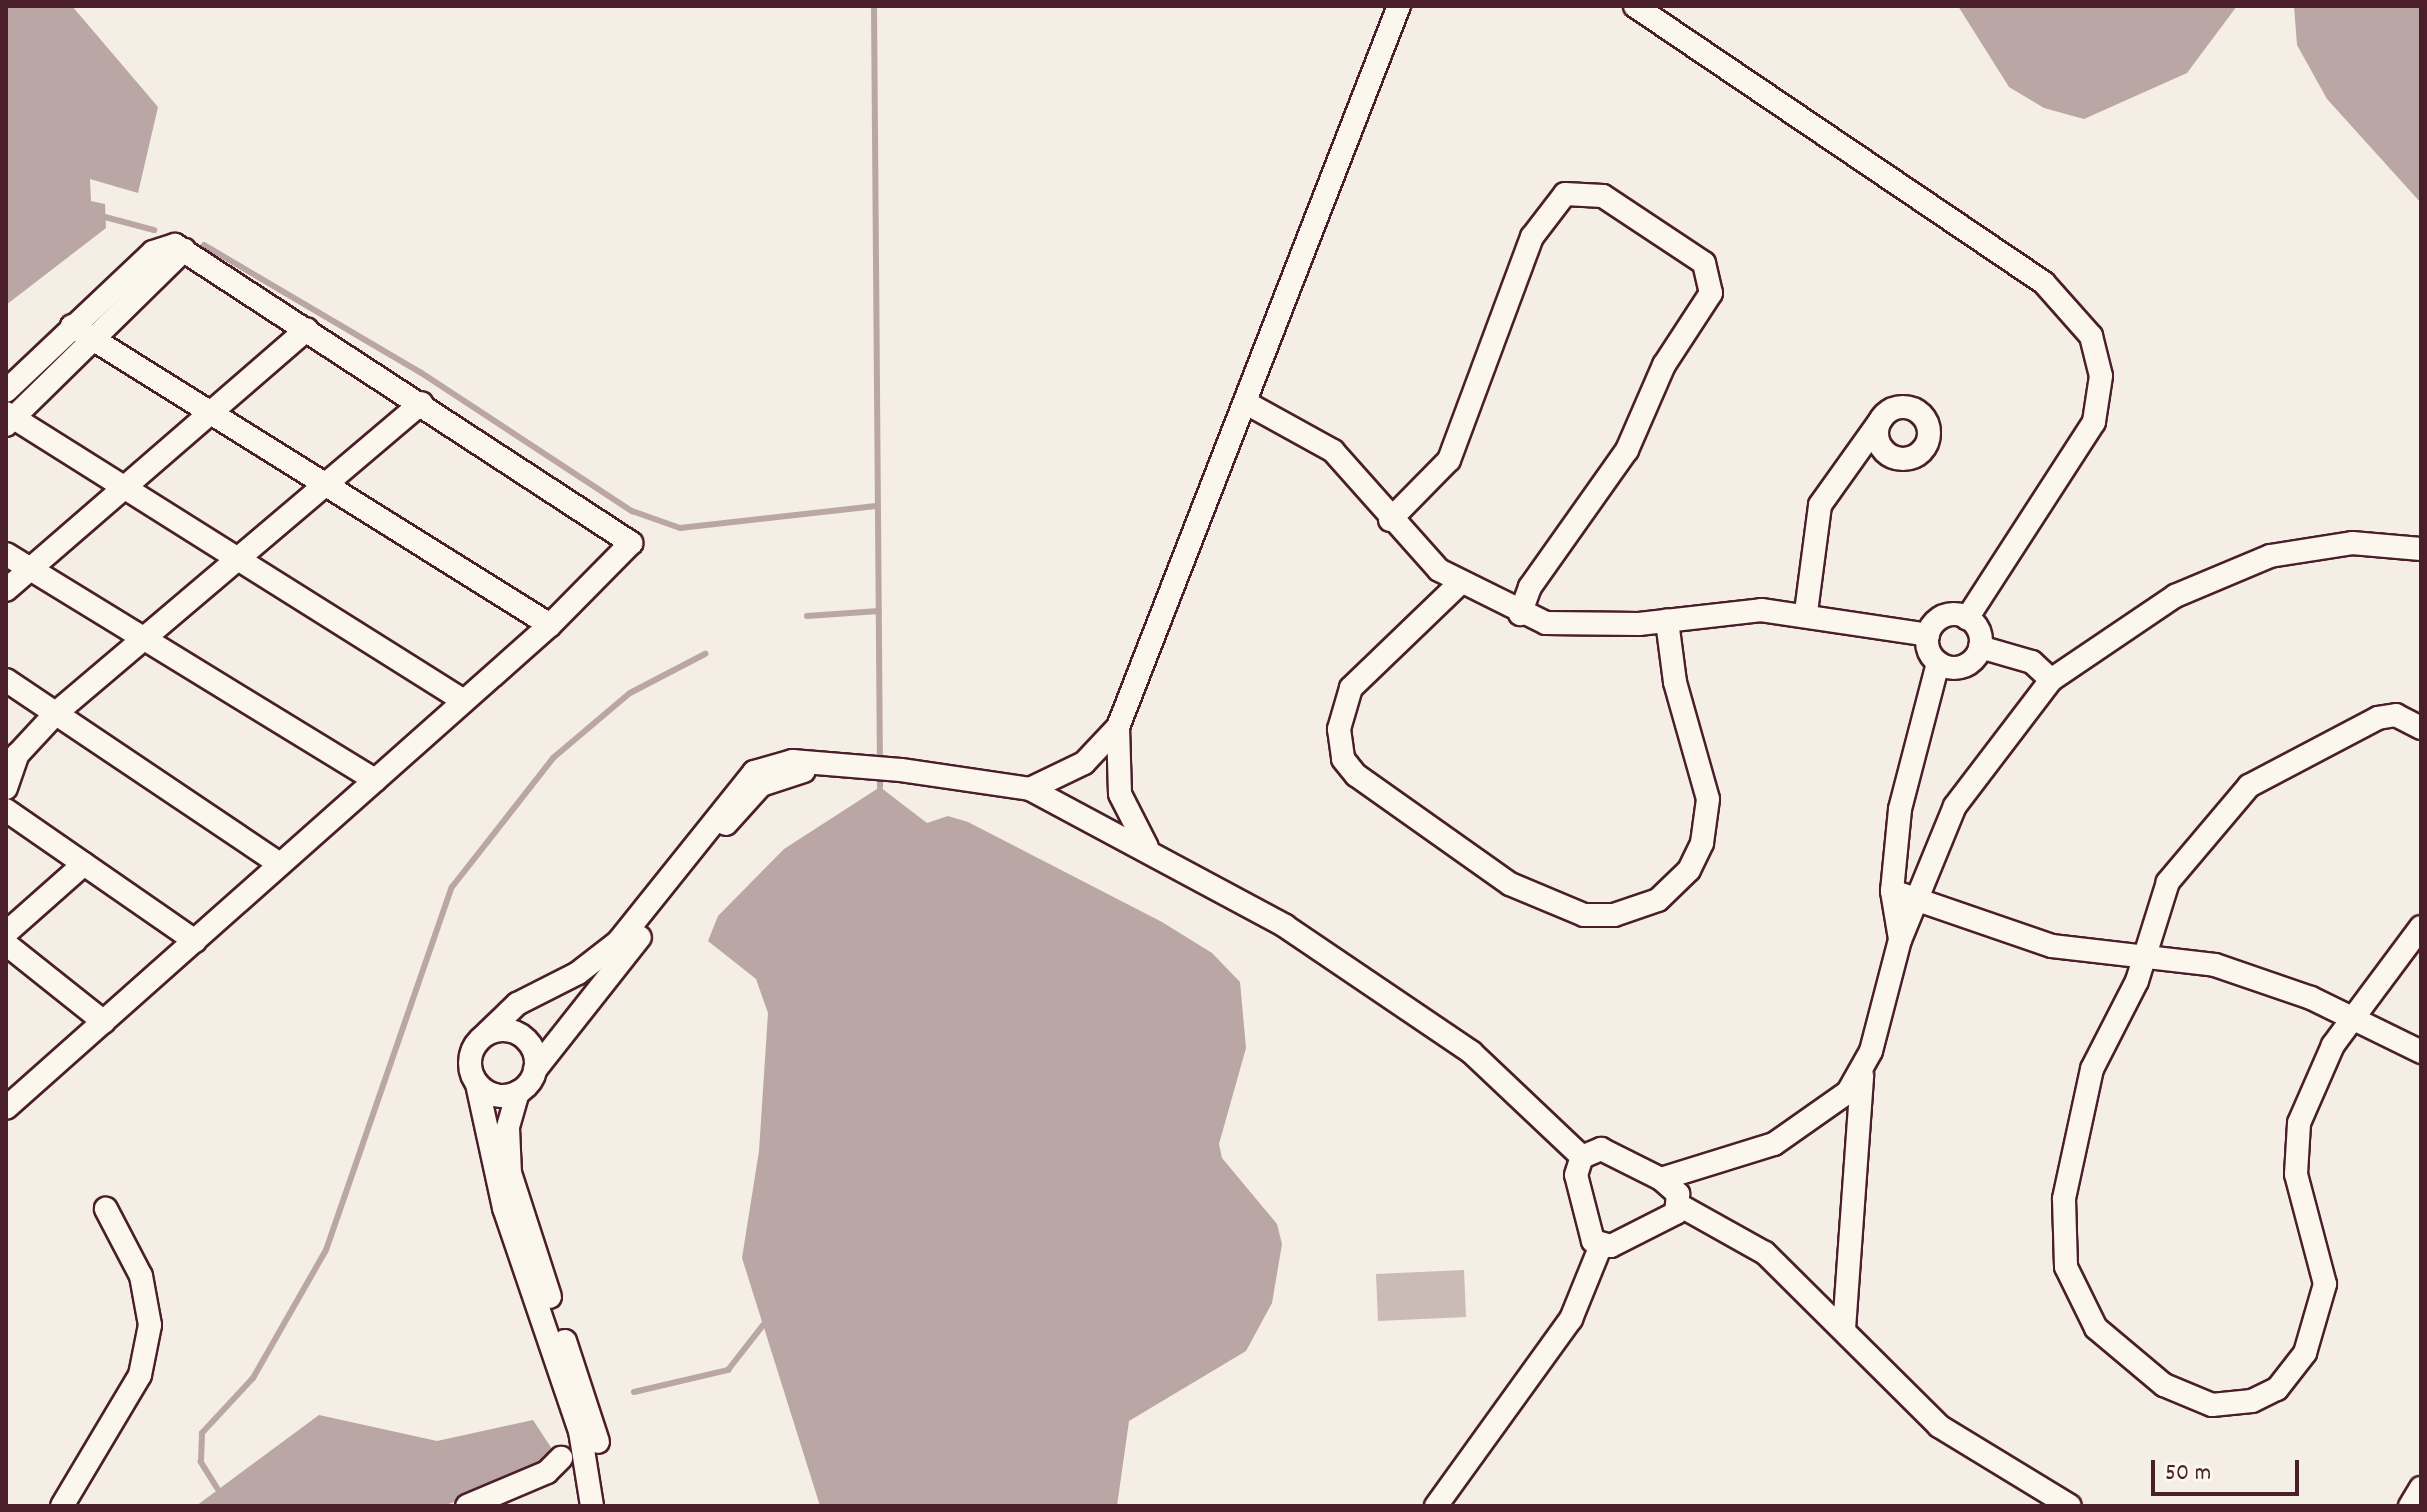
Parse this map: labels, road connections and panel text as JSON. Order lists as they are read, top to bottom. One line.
{"scale_bar":"50 m"}
